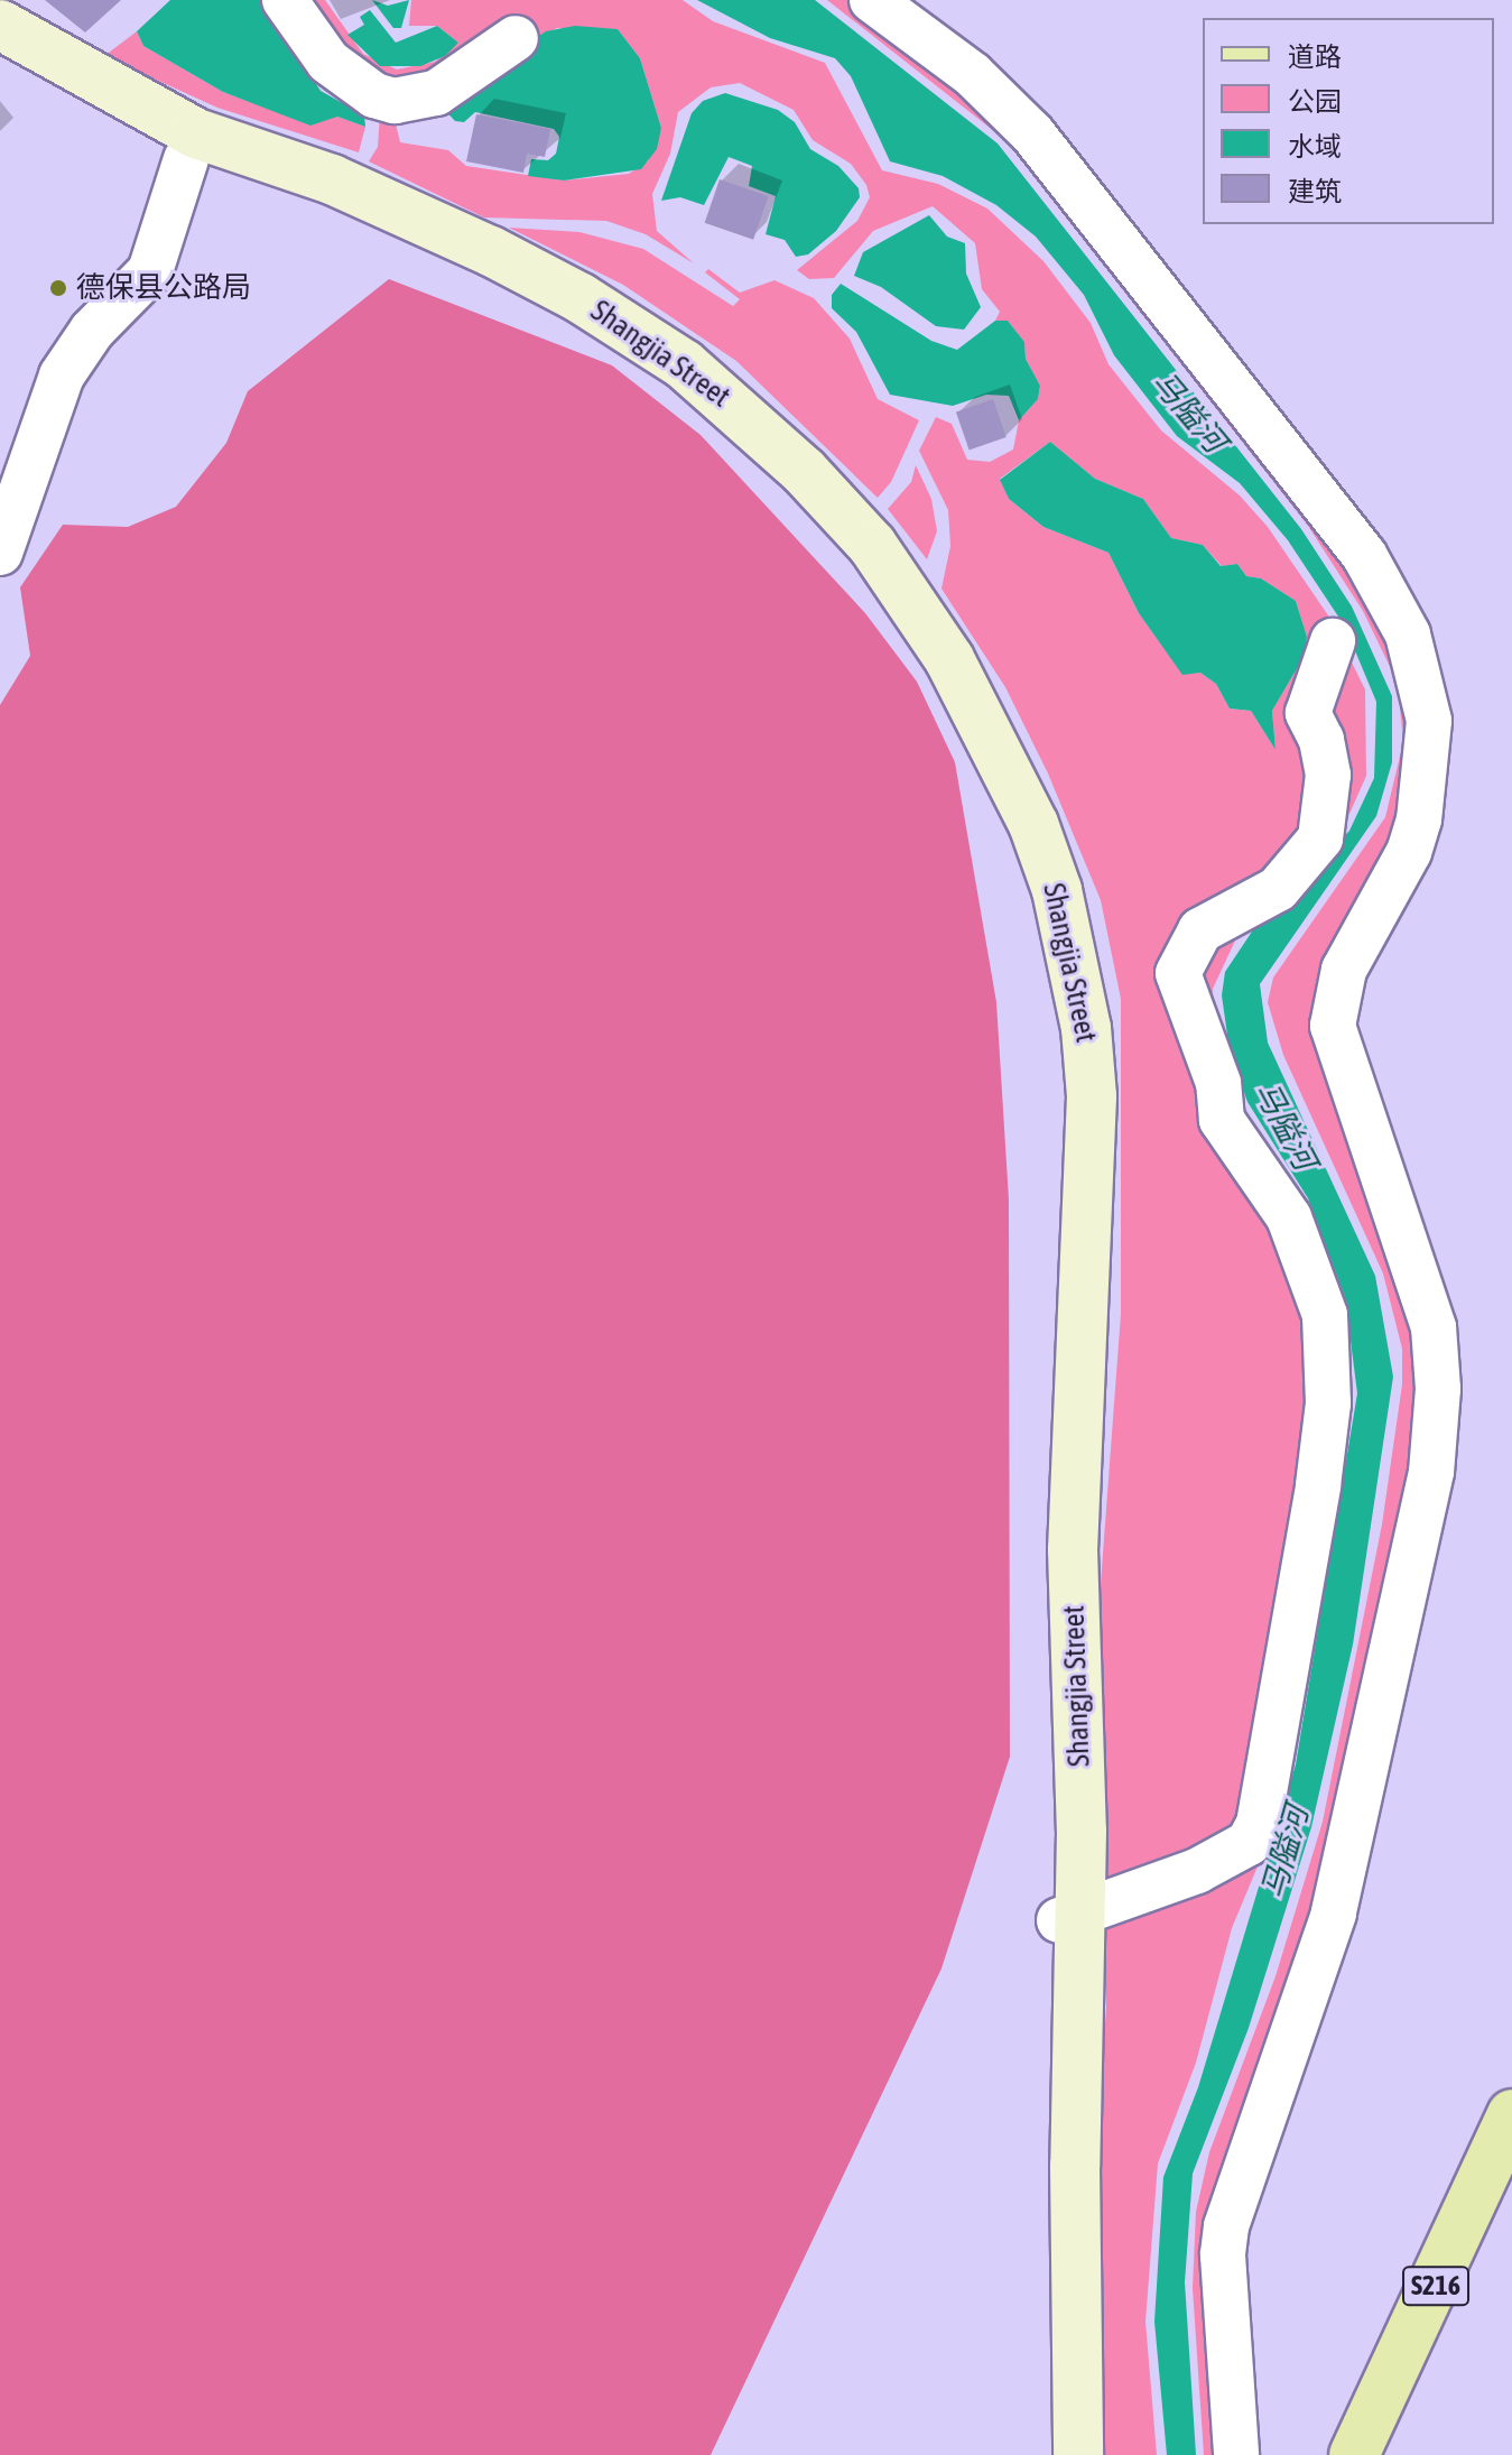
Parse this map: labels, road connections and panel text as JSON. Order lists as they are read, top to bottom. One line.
{"streets":{"main road":["S216"],"street":["Shangjia Street"]},"water":["马隘河"],"places":["德保县公路局"],"legend":["道路","公园","水域","建筑"]}
